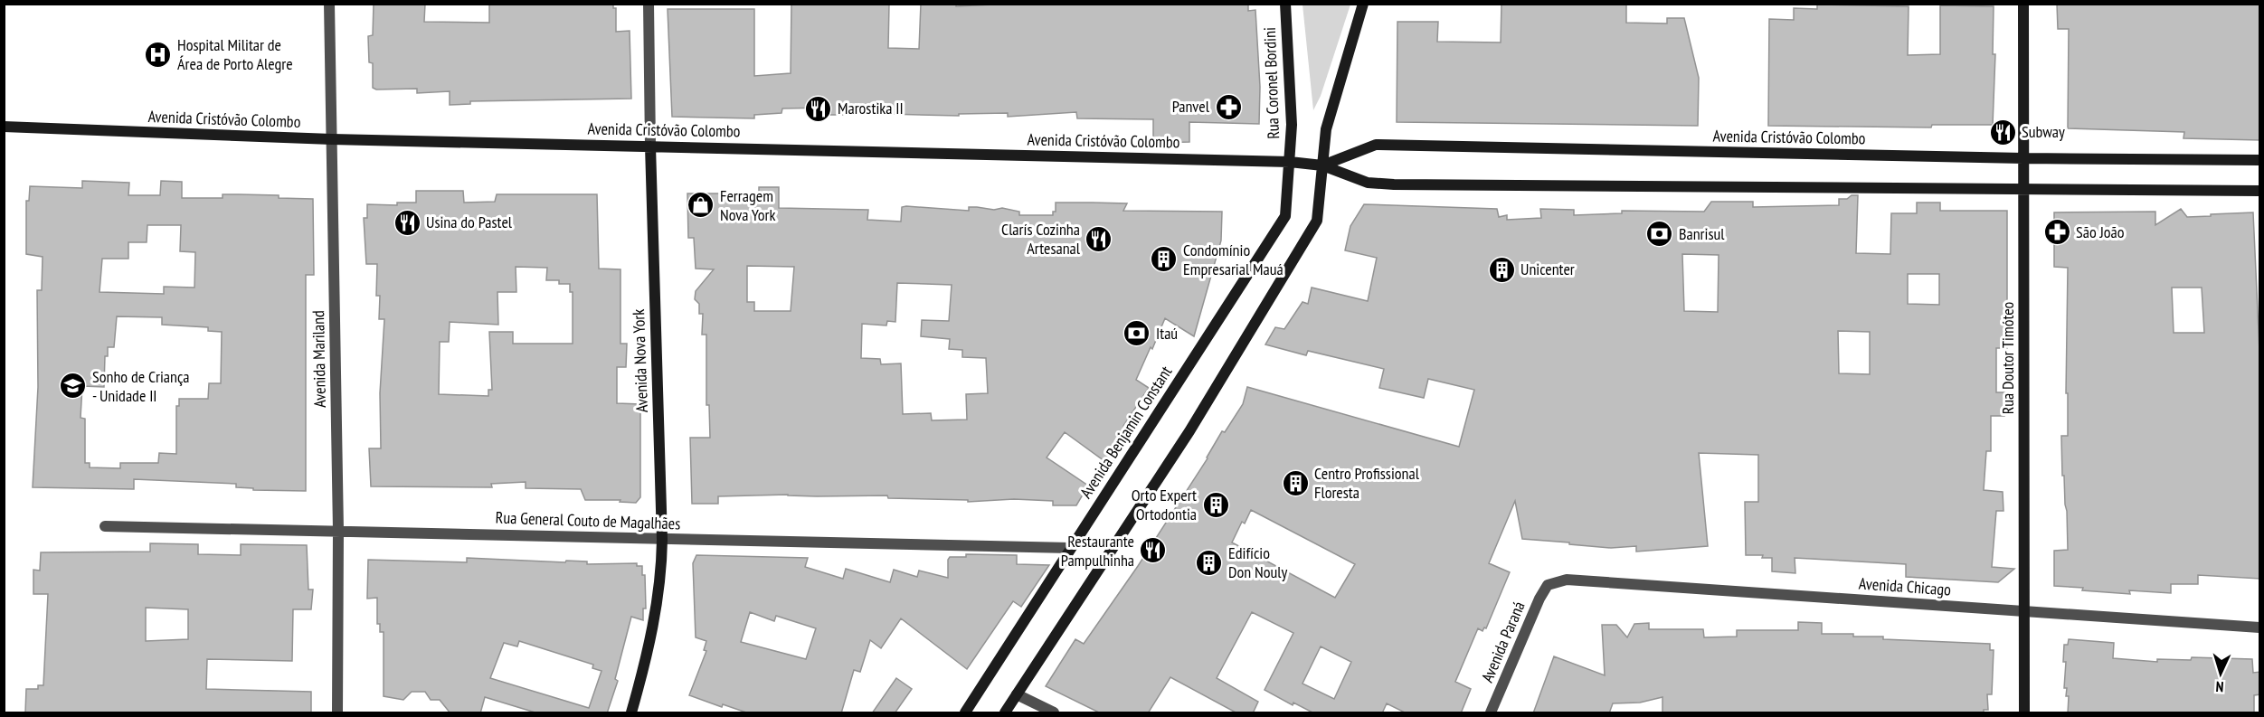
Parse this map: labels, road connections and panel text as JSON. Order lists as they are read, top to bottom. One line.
{"streets":{"main road":["Rua Coronel Bordini","Avenida Cristóvão Colombo","Rua Doutor Timóteo","Avenida Nova York","Avenida Benjamin Constant"],"street":["Avenida Mariland","Rua General Couto de Magalhães","Avenida Chicago","Avenida Paraná"]},"crossings":[["Rua Coronel Bordini","Avenida Cristóvão Colombo"],["Rua Coronel Bordini","Avenida Benjamin Constant"],["Avenida Cristóvão Colombo","Rua Doutor Timóteo"],["Avenida Cristóvão Colombo","Avenida Mariland"],["Avenida Cristóvão Colombo","Avenida Nova York"],["Avenida Cristóvão Colombo","Avenida Benjamin Constant"],["Rua Doutor Timóteo","Avenida Chicago"],["Avenida Mariland","Rua General Couto de Magalhães"],["Avenida Nova York","Rua General Couto de Magalhães"],["Avenida Benjamin Constant","Rua General Couto de Magalhães"],["Avenida Chicago","Avenida Paraná"]],"places":{"hospital":["Hospital Militar de Área de Porto Alegre"],"pharmacy":["Panvel","São João"],"restaurant":["Marostika II","Subway","Usina do Pastel","Clarís Cozinha Artesanal","Restaurante Pampulhinha"],"shop":["Ferragem Nova York"],"bank":["Banrisul","Itaú"],"building":["Condomínio Empresarial Mauá","Unicenter","Centro Profissional Floresta","Orto Expert Ortodontia","Edifício Don Nouly"],"school or university":["Sonho de Criança - Unidade II"]},"north":"bottom"}
